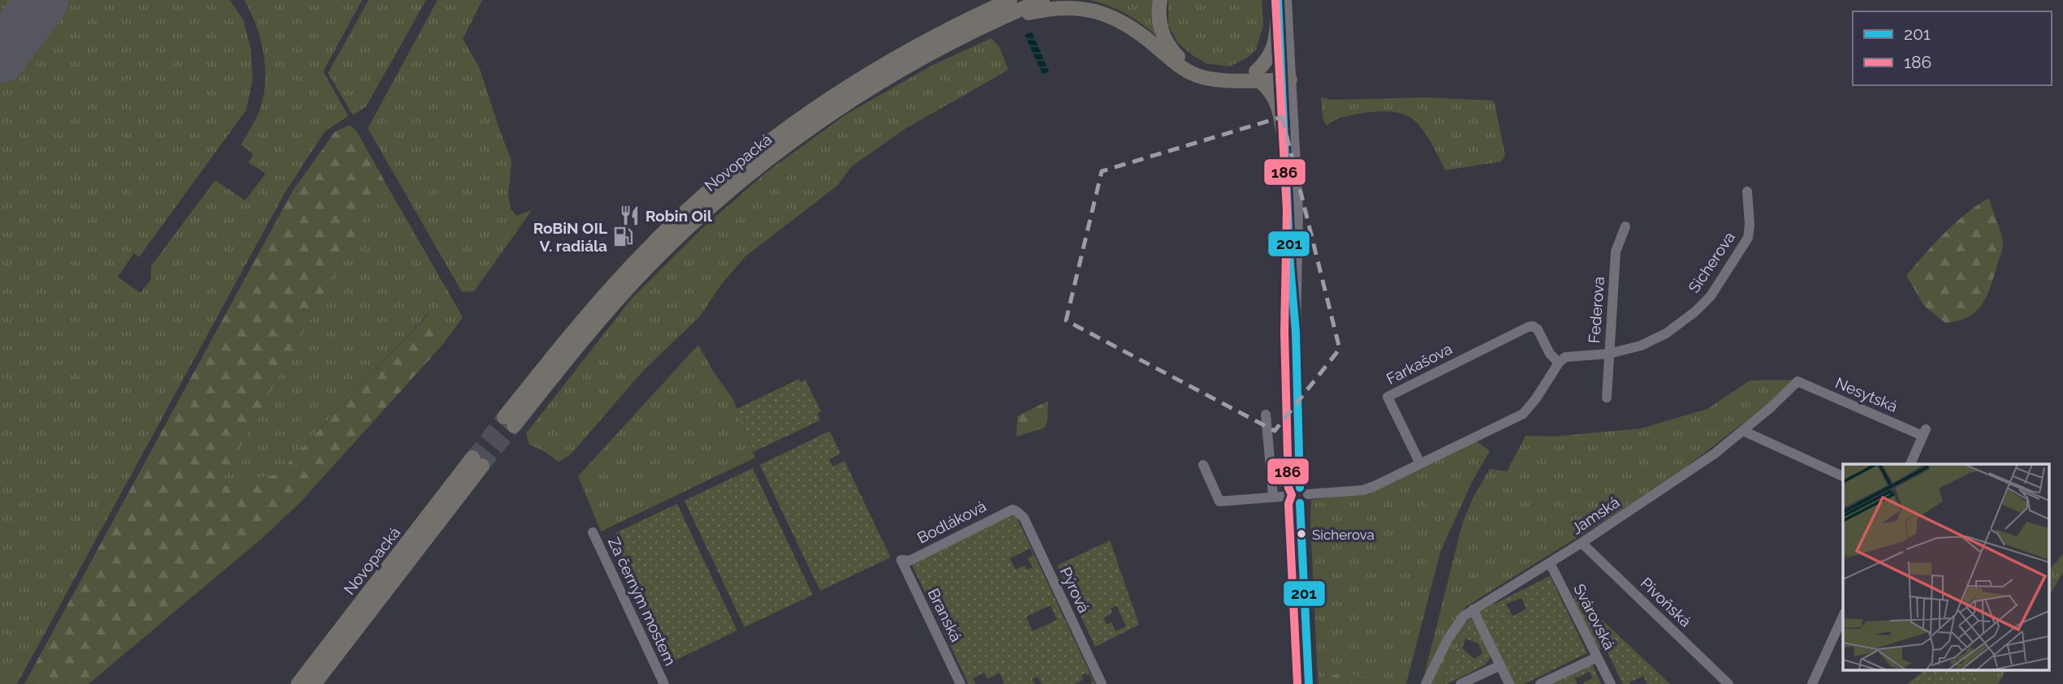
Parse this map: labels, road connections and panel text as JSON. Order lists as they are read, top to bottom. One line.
{"streets":{"highway":["Novopacká"],"street":["Sicherova","Federova","Farkašova","Nesytská","Jamská","Bodláková","Pýrová","Za černým mostem","Pivoňská","Branská","Svárovská"]},"crossings":[["Sicherova","Federova"],["Sicherova","Farkašova"],["Nesytská","Jamská"],["Jamská","Pivoňská"],["Jamská","Svárovská"],["Bodláková","Pýrová"],["Bodláková","Branská"]],"places":{"restaurant":["Robin Oil"],"fuel station":["RoBiN OIL V. radiála"],"other":["Sicherova"]},"lines":["transit line 201","transit line 186"],"legend":["201","186"]}
